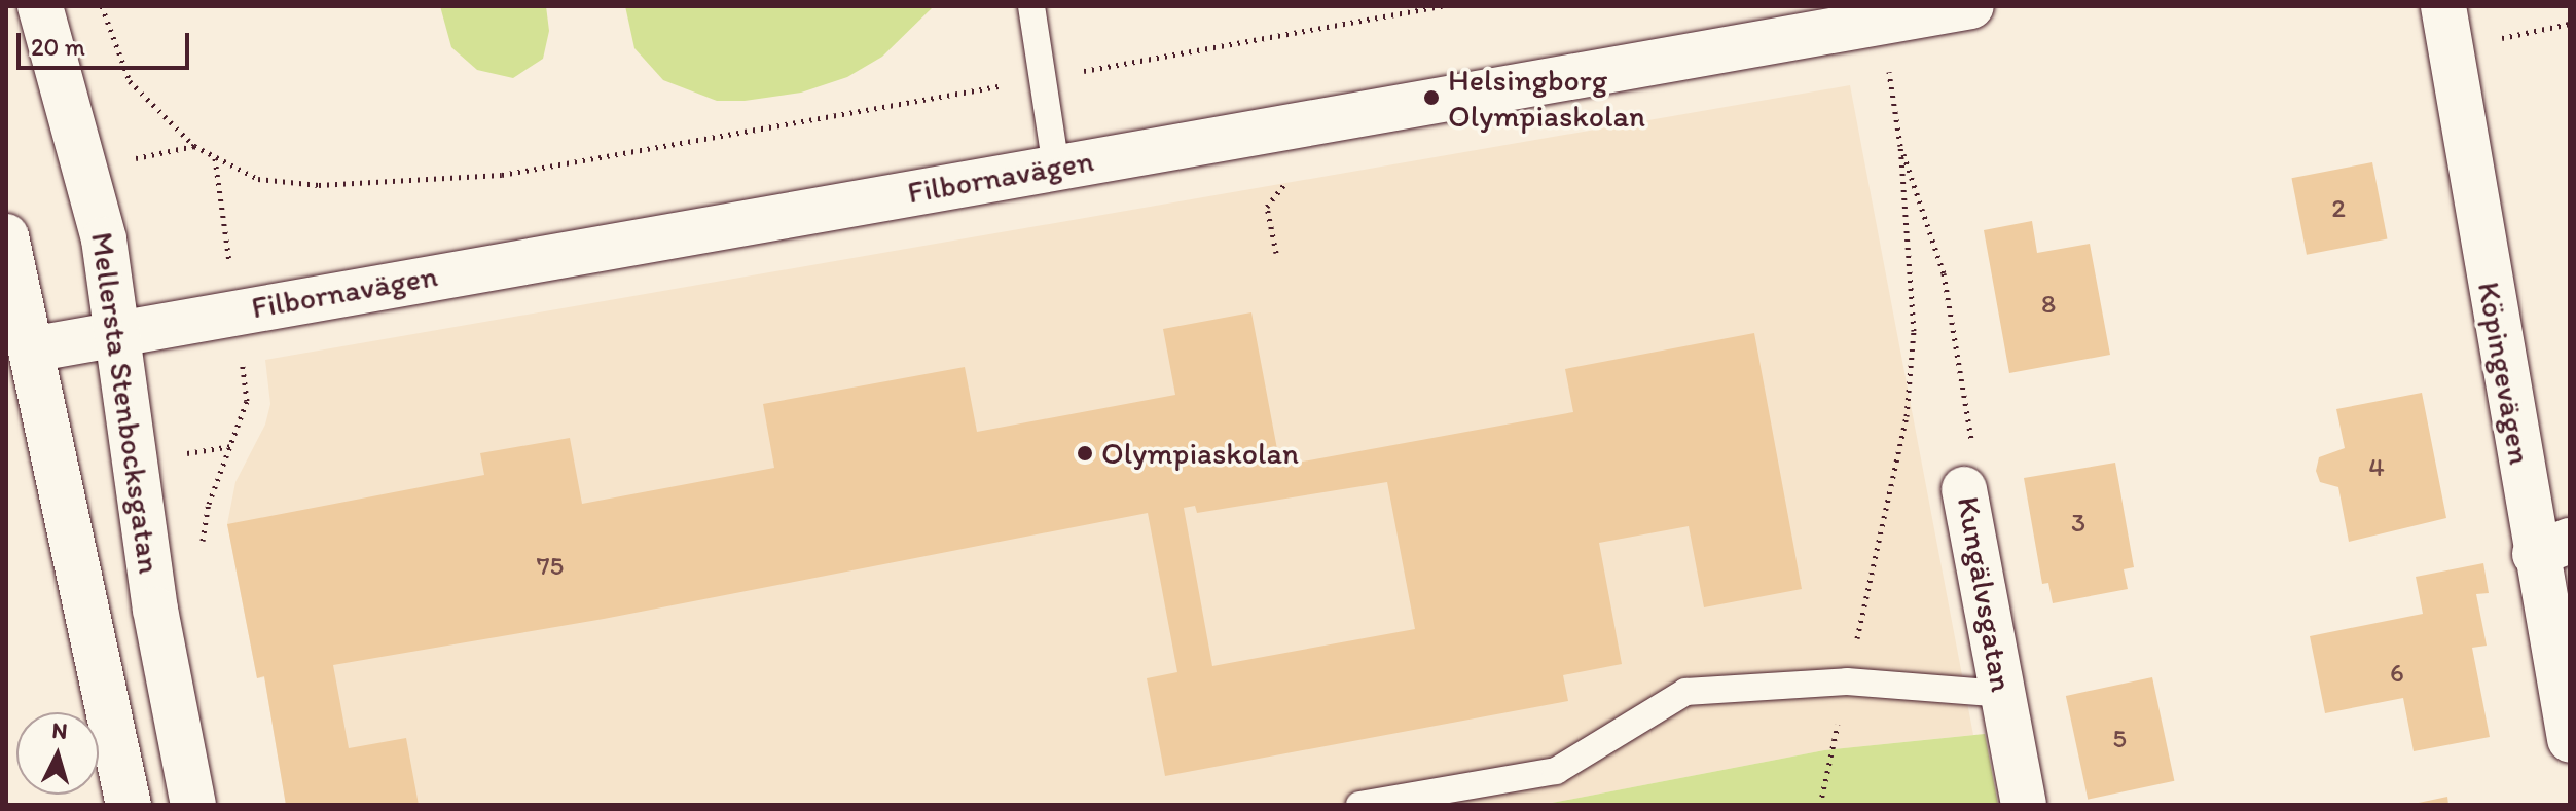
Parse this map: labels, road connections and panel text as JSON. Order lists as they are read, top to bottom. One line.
{"streets":{"street":["Filbornavägen","Köpingevägen","Mellersta Stenbocksgatan","Kungälvsgatan"]},"crossings":[["Filbornavägen","Mellersta Stenbocksgatan"]],"places":["Helsingborg Olympiaskolan","Olympiaskolan"],"house_numbers":["2","8","4","3","75","6","5"],"scale_bar":"20 m","north":"top"}
